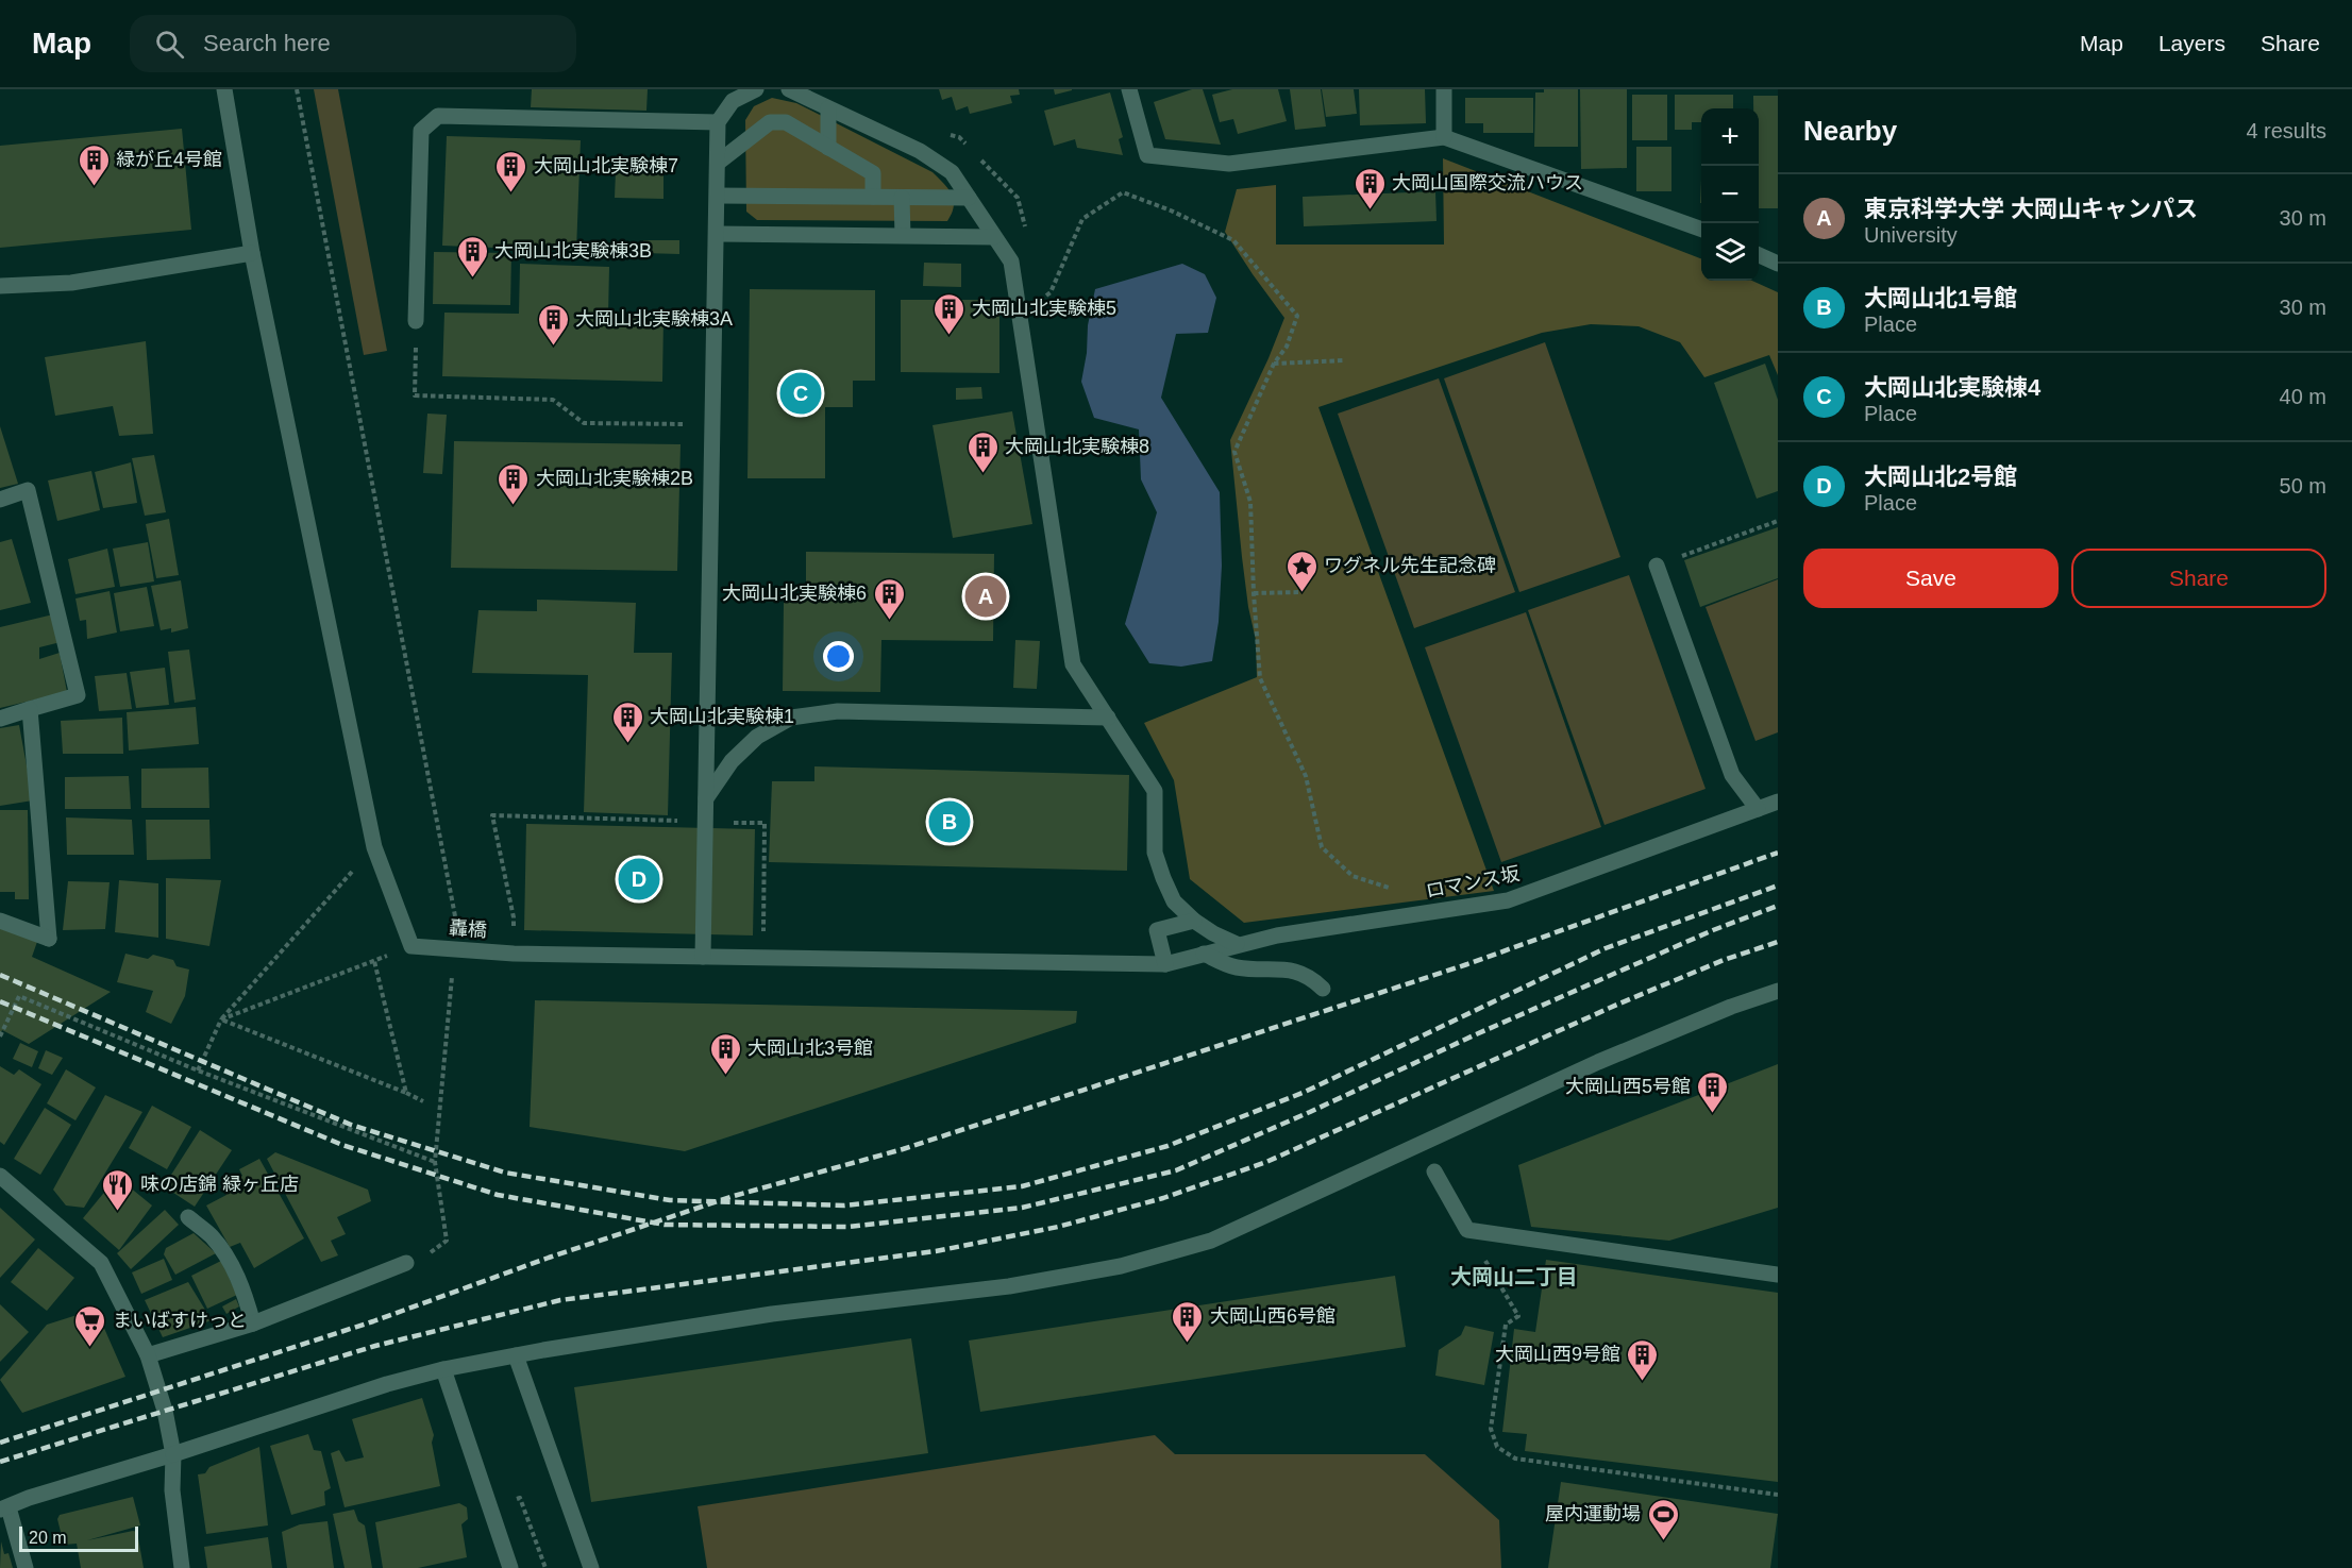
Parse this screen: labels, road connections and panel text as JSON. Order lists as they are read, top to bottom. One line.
{"streets":{"street":["ロマンス坂","轟橋"]},"crossings":[["ロマンス坂","轟橋"]],"districts":["大岡山二丁目"],"places":{"building":["緑が丘4号館","大岡山北実験棟7","大岡山国際交流ハウス","大岡山北実験棟3B","大岡山北実験棟5","大岡山北実験棟3A","大岡山北実験棟8","大岡山北実験棟2B","大岡山北実験棟6","大岡山北実験棟1","大岡山北3号館","大岡山西5号館","大岡山西6号館","大岡山西9号館"],"place":["ワグネル先生記念碑"],"restaurant":["味の店錦 緑ヶ丘店"],"supermarket":["まいばすけっと"],"sports":["屋内運動場"]},"scale_bar":"20 m","page":{"header":"Map","search":"Search here","nav":["Map","Layers","Share"],"heading":["Nearby","4 results"],"map_buttons":["+","−"],"list":[{"mark":"A","name":"東京科学大学 大岡山キャンパス","note":"University","value":"30 m"},{"mark":"B","name":"大岡山北1号館","note":"Place","value":"30 m"},{"mark":"C","name":"大岡山北実験棟4","note":"Place","value":"40 m"},{"mark":"D","name":"大岡山北2号館","note":"Place","value":"50 m"}],"pins":["C","A","B","D"],"buttons":["Save","Share"],"scale":"20 m"}}
